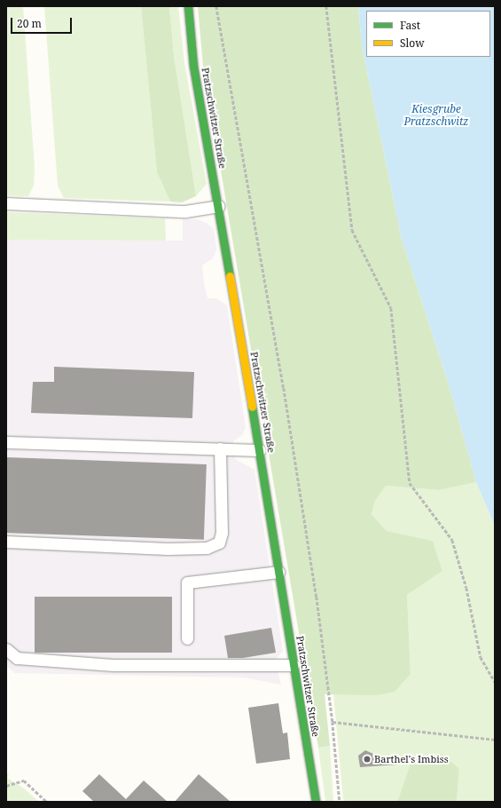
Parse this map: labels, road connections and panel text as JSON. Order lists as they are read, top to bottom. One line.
{"streets":{"street":["Pratzschwitzer Straße"]},"water":["Kiesgrube Pratzschwitz"],"places":["Barthel's Imbiss"],"legend":["Fast","Slow"],"scale_bar":"20 m"}
